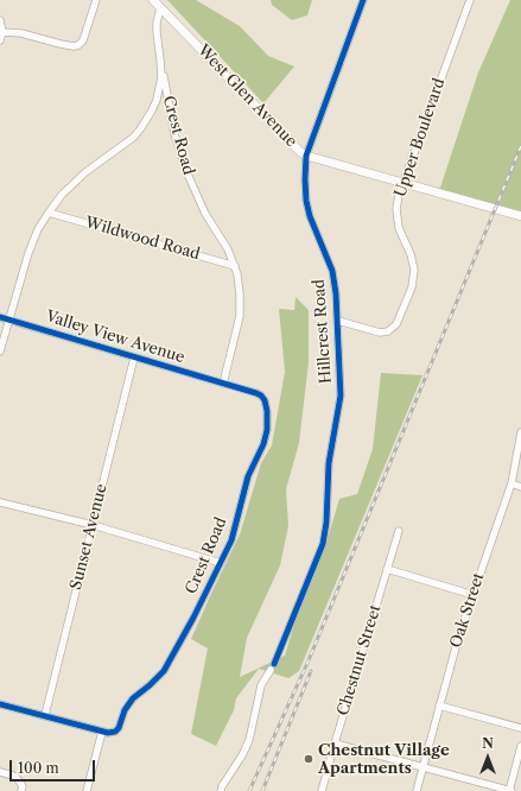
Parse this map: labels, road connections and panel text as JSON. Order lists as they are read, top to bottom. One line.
{"streets":{"street":["West Glen Avenue","Crest Road","Upper Boulevard","Wildwood Road","Hillcrest Road","Valley View Avenue","Sunset Avenue","Oak Street","Chestnut Street"]},"crossings":[["West Glen Avenue","Upper Boulevard"],["West Glen Avenue","Hillcrest Road"],["Crest Road","Wildwood Road"],["Crest Road","Valley View Avenue"],["Upper Boulevard","Hillcrest Road"],["Valley View Avenue","Sunset Avenue"]],"places":["Chestnut Village Apartments"],"scale_bar":"100 m","north":"top"}
